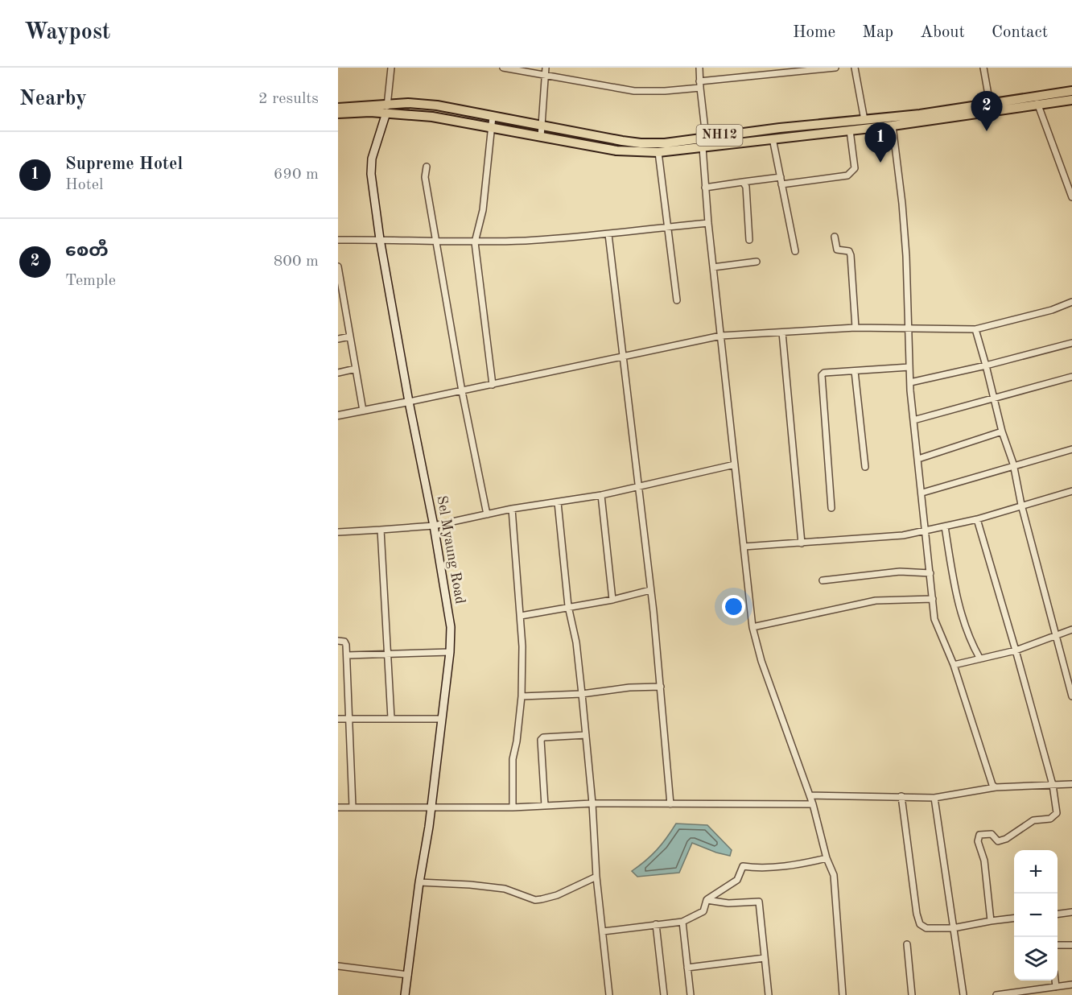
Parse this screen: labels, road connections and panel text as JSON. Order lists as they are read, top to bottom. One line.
{"streets":{"highway":["NH12"],"main road":["Sel Myaung Road"]},"crossings":[["NH12","Sel Myaung Road"]],"page":{"header":"Waypost","nav":["Home","Map","About","Contact"],"heading":["Nearby","2 results"],"pins":["2","1"],"list":[{"mark":"1","name":"Supreme Hotel","note":"Hotel","value":"690 m"},{"mark":"2","name":"စေတီ","note":"Temple","value":"800 m"}],"map_buttons":["+","−"]}}
